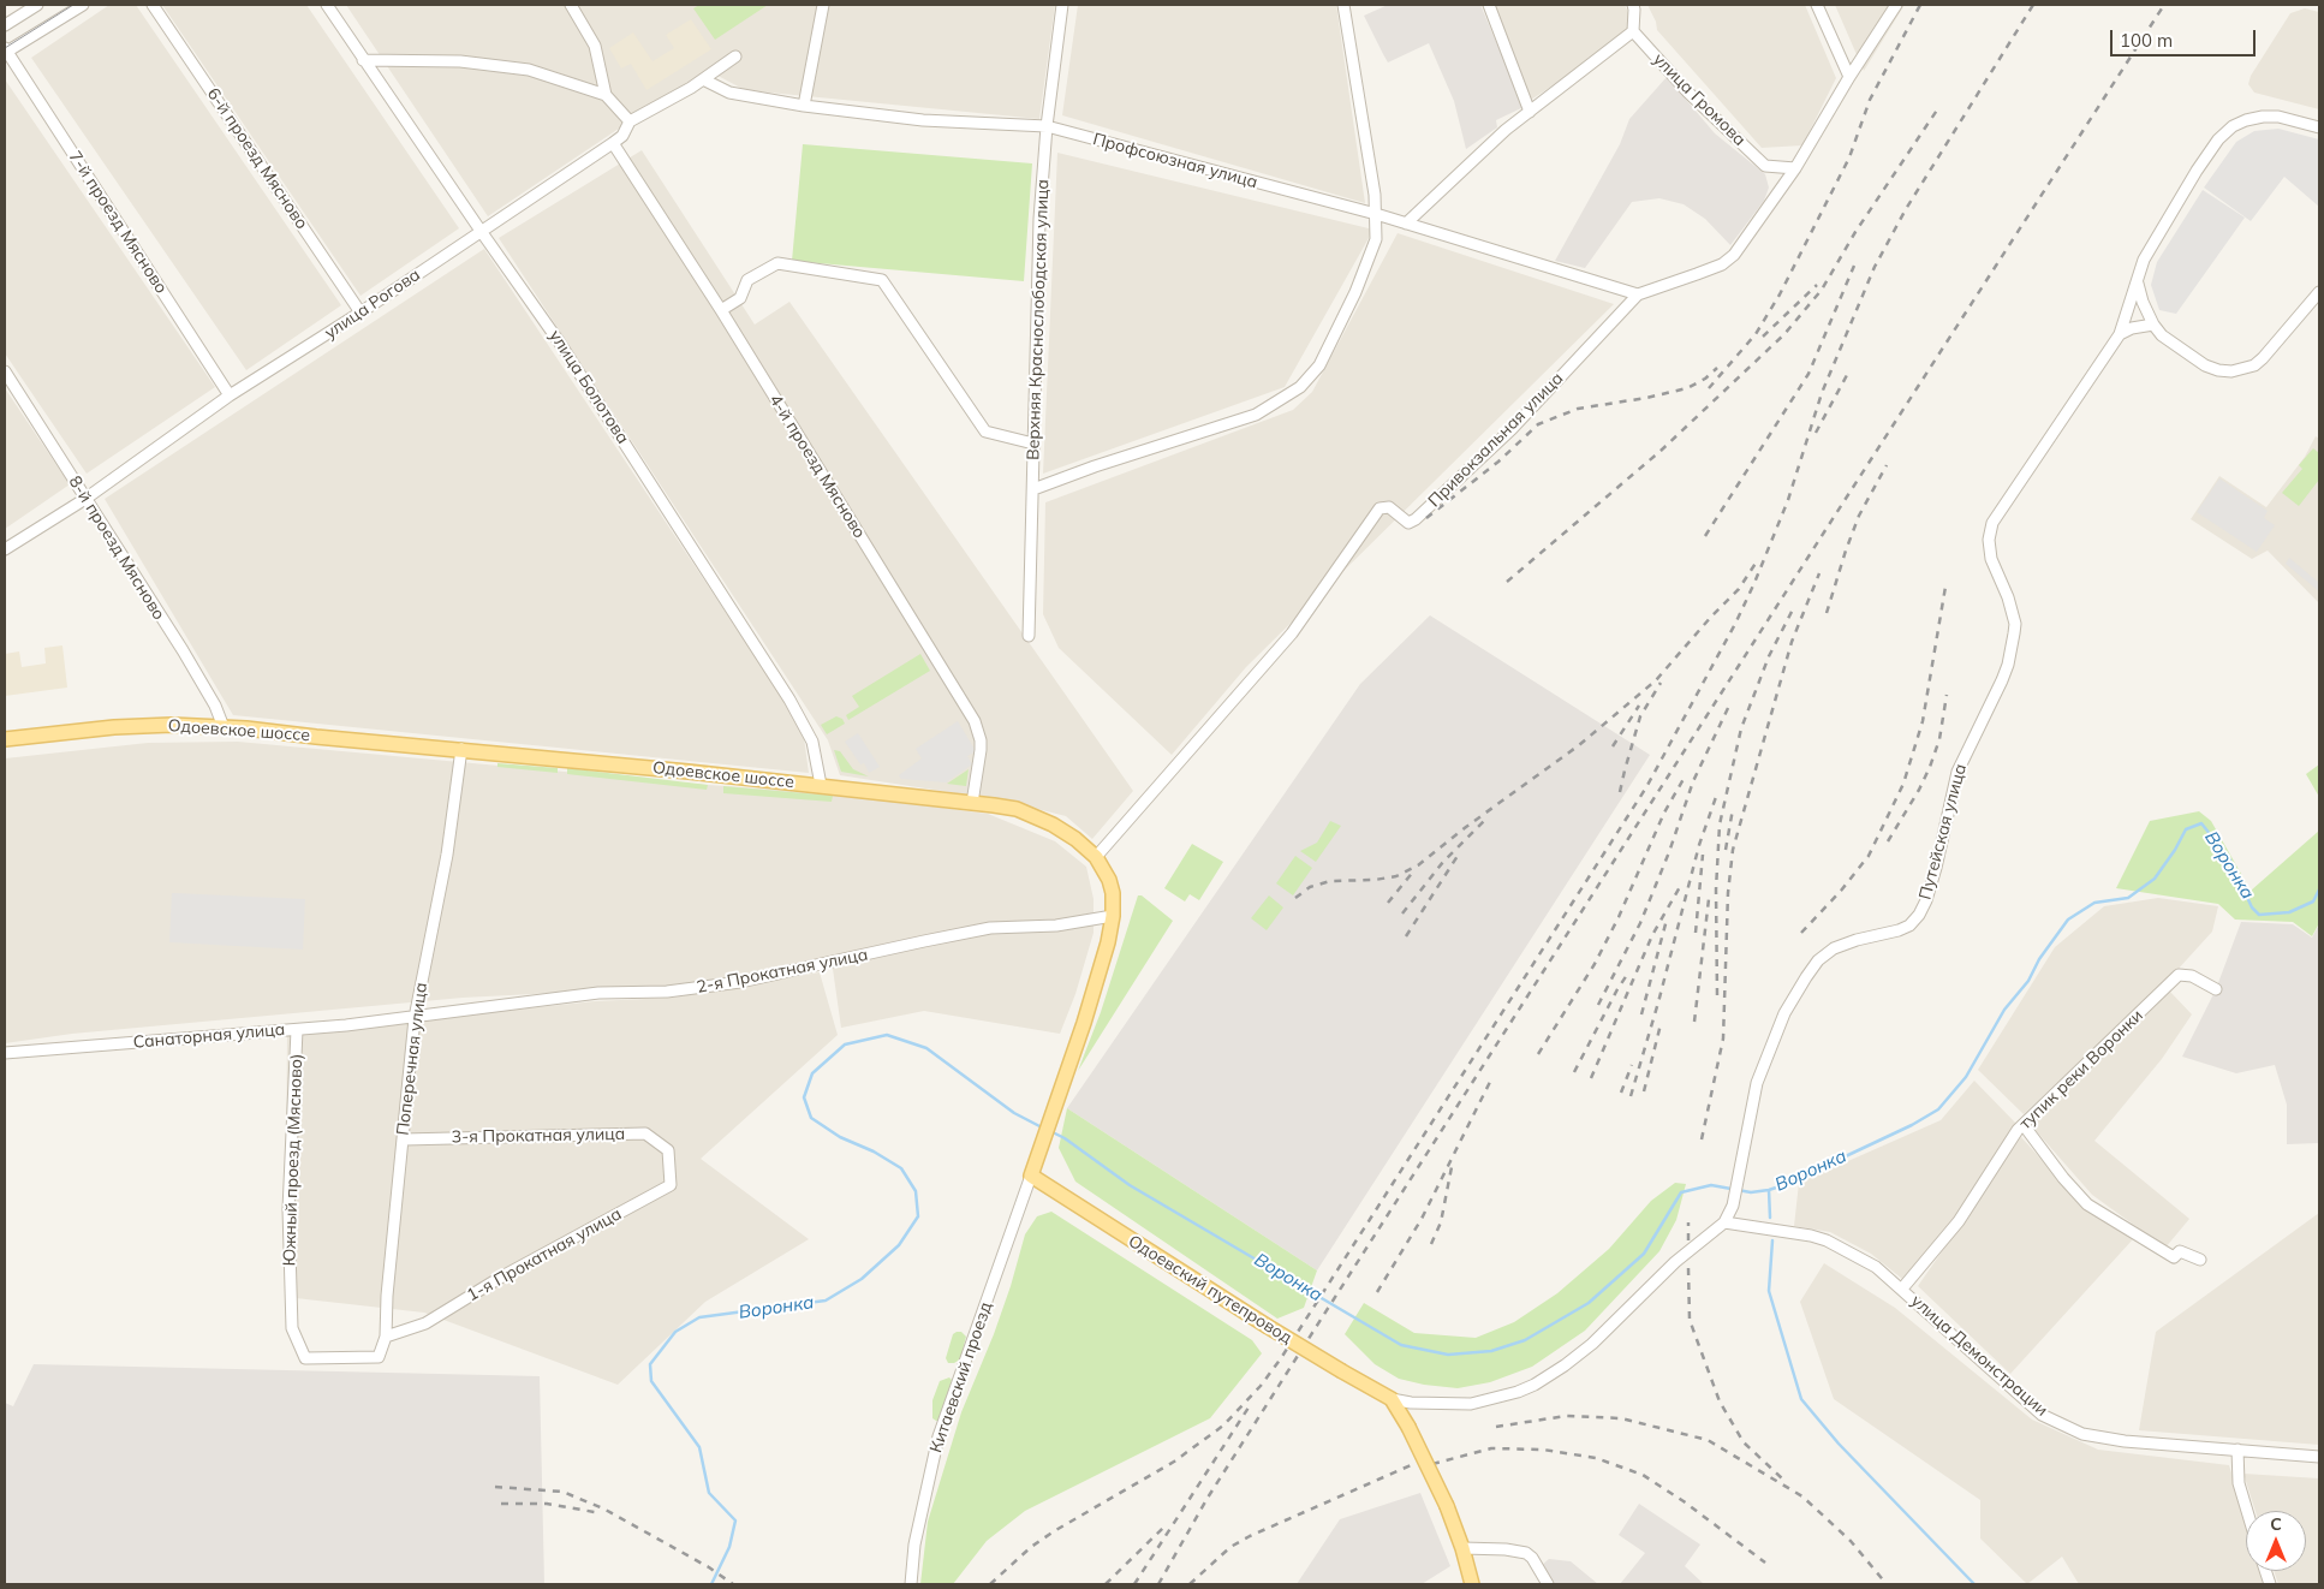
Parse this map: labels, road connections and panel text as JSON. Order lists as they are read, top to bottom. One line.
{"streets":{"main road":["Одоевское шоссе","Одоевский путепровод"],"street":["улица Громова","6-й проезд Мясново","Профсоюзная улица","7-й проезд Мясново","улица Рогова","Верхняя Краснослободская улица","улица Болотова","Привокзальная улица","4-й проезд Мясново","8-й проезд Мясново","Путейская улица","2-я Прокатная улица","Санаторная улица","Поперечная улица","тупик реки Воронки","3-я Прокатная улица","Южный проезд (Мясново)","1-я Прокатная улица","улица Демонстрации","Китаевский проезд"]},"crossings":[["улица Громова","Привокзальная улица"],["6-й проезд Мясново","улица Рогова"],["Профсоюзная улица","улица Рогова"],["Профсоюзная улица","Верхняя Краснослободская улица"],["Профсоюзная улица","Привокзальная улица"],["7-й проезд Мясново","улица Рогова"],["улица Рогова","улица Болотова"],["улица Рогова","4-й проезд Мясново"],["улица Рогова","8-й проезд Мясново"],["улица Болотова","Одоевское шоссе"],["Привокзальная улица","Одоевское шоссе"],["4-й проезд Мясново","Одоевское шоссе"],["8-й проезд Мясново","Одоевское шоссе"],["Одоевское шоссе","2-я Прокатная улица"],["Одоевское шоссе","Поперечная улица"],["Одоевское шоссе","Одоевский путепровод"],["Одоевское шоссе","Китаевский проезд"],["Путейская улица","улица Демонстрации"],["2-я Прокатная улица","Санаторная улица"],["2-я Прокатная улица","Поперечная улица"],["Санаторная улица","Поперечная улица"],["Санаторная улица","Южный проезд (Мясново)"],["Поперечная улица","3-я Прокатная улица"],["Поперечная улица","Южный проезд (Мясново)"],["Поперечная улица","1-я Прокатная улица"],["тупик реки Воронки","улица Демонстрации"],["3-я Прокатная улица","1-я Прокатная улица"],["Южный проезд (Мясново)","1-я Прокатная улица"],["Одоевский путепровод","Китаевский проезд"]],"water":["Воронка"],"scale_bar":"100 m","north":"top"}
